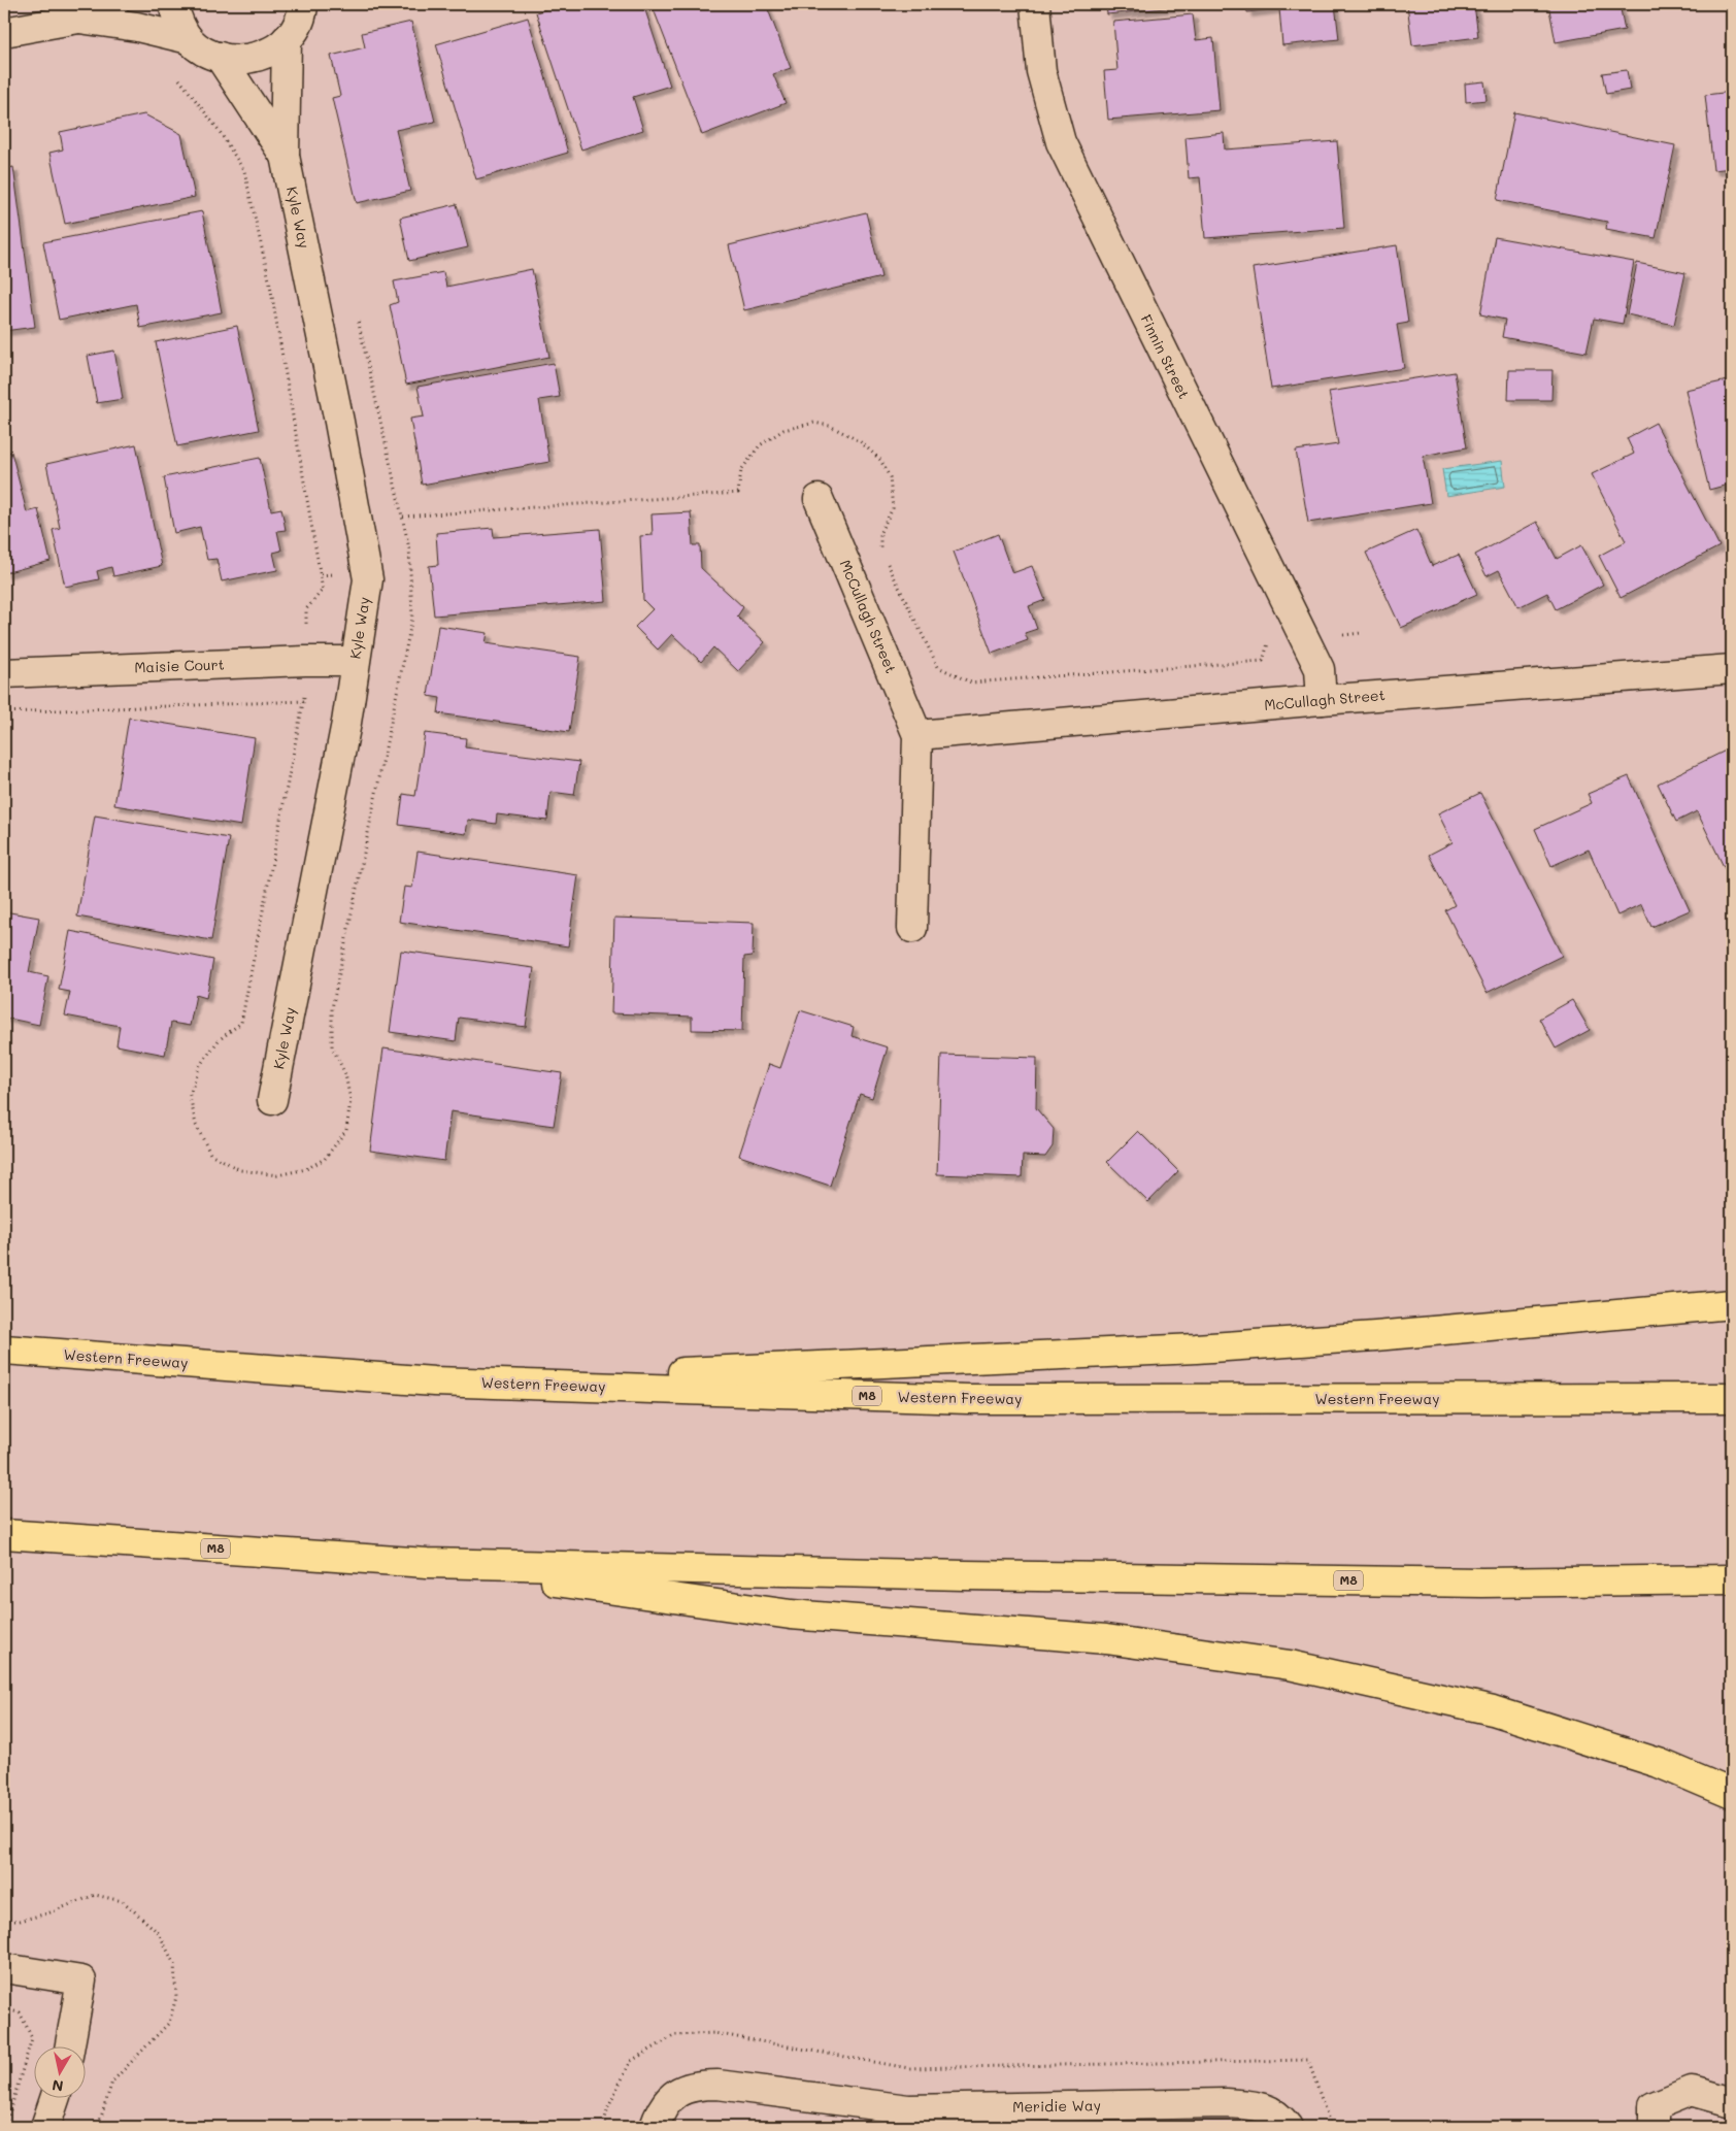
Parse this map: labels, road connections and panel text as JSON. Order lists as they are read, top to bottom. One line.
{"streets":{"highway":["Western Freeway","M8"],"street":["Kyle Way","Finnin Street","McCullagh Street","Maisie Court","Meridie Way"]},"crossings":[["Kyle Way","Maisie Court"],["Finnin Street","McCullagh Street"]],"north":"bottom"}
